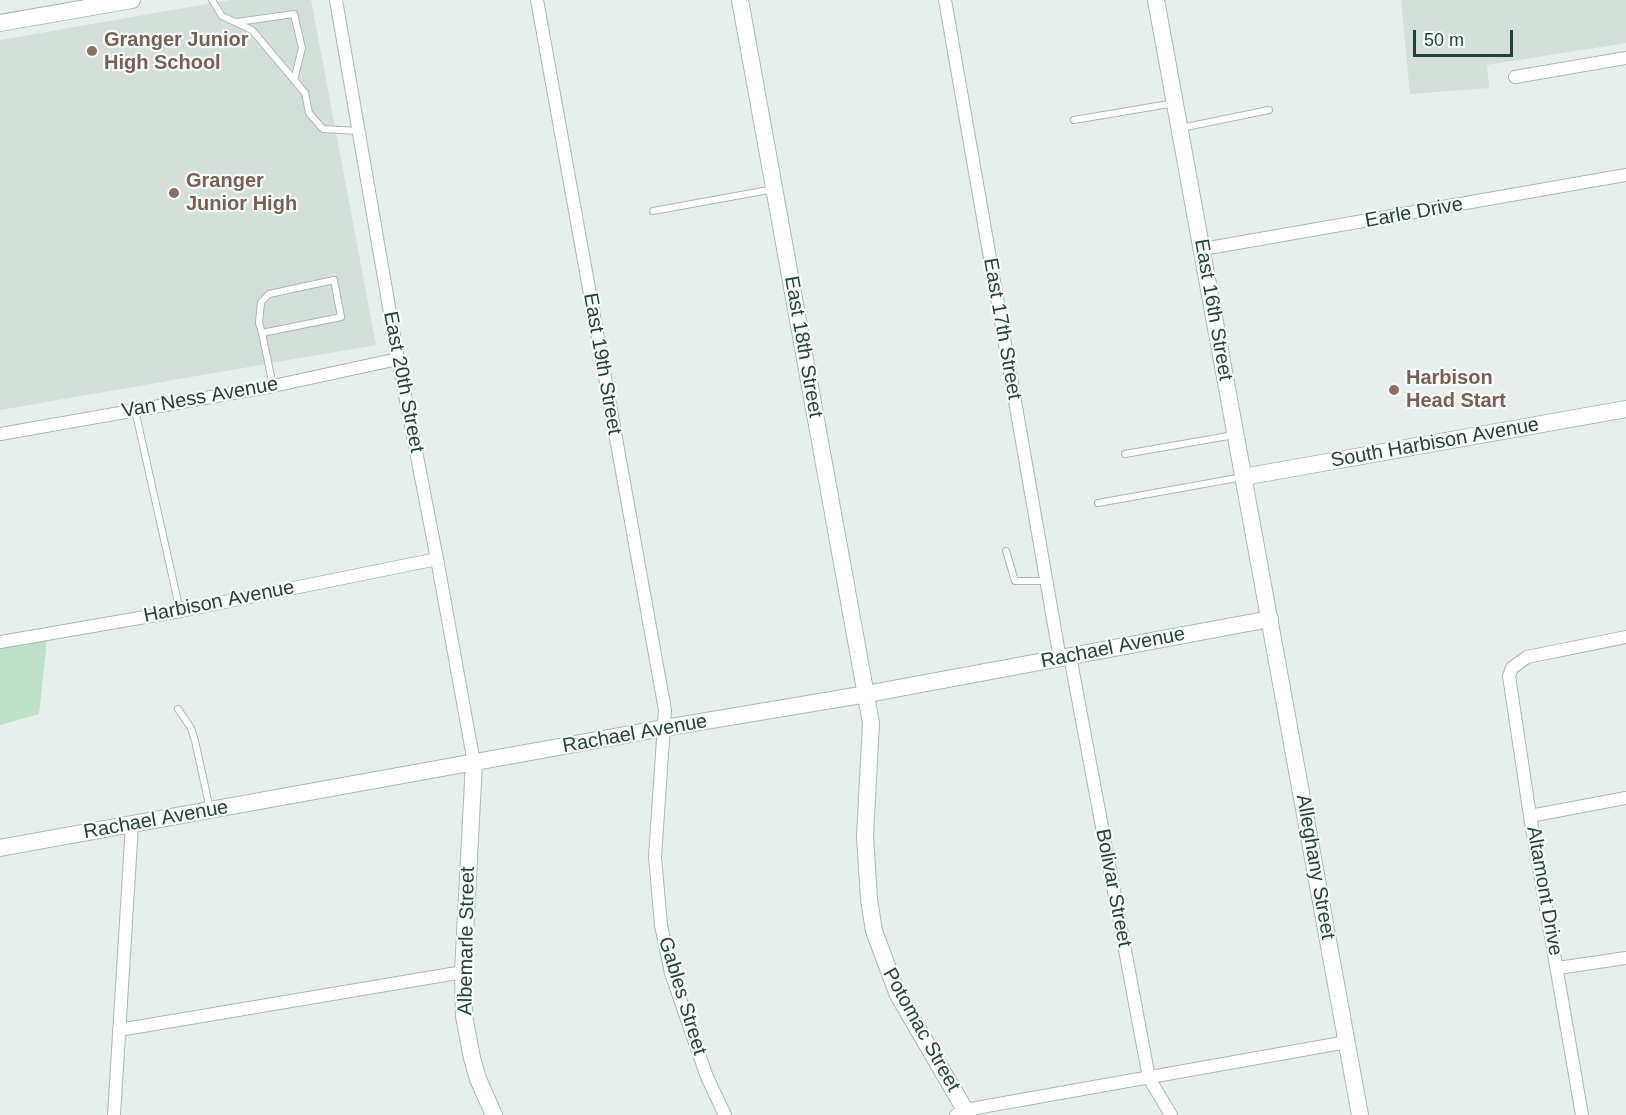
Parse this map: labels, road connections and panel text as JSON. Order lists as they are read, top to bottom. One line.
{"streets":{"street":["Earle Drive","East 16th Street","East 17th Street","East 18th Street","East 19th Street","East 20th Street","Van Ness Avenue","South Harbison Avenue","Harbison Avenue","Rachael Avenue","Alleghany Street","Bolivar Street","Altamont Drive","Albemarle Street","Gables Street","Potomac Street"]},"crossings":[["Earle Drive","East 16th Street"],["East 16th Street","South Harbison Avenue"],["East 16th Street","Rachael Avenue"],["East 16th Street","Alleghany Street"],["East 17th Street","Rachael Avenue"],["East 17th Street","Bolivar Street"],["East 18th Street","Rachael Avenue"],["East 18th Street","Potomac Street"],["East 19th Street","Rachael Avenue"],["East 19th Street","Gables Street"],["East 20th Street","Van Ness Avenue"],["East 20th Street","Harbison Avenue"],["East 20th Street","Rachael Avenue"],["East 20th Street","Albemarle Street"],["Rachael Avenue","Alleghany Street"],["Rachael Avenue","Bolivar Street"],["Rachael Avenue","Albemarle Street"],["Rachael Avenue","Gables Street"],["Rachael Avenue","Potomac Street"]],"places":["Granger Junior High School","Granger Junior High","Harbison Head Start"],"scale_bar":"50 m"}
